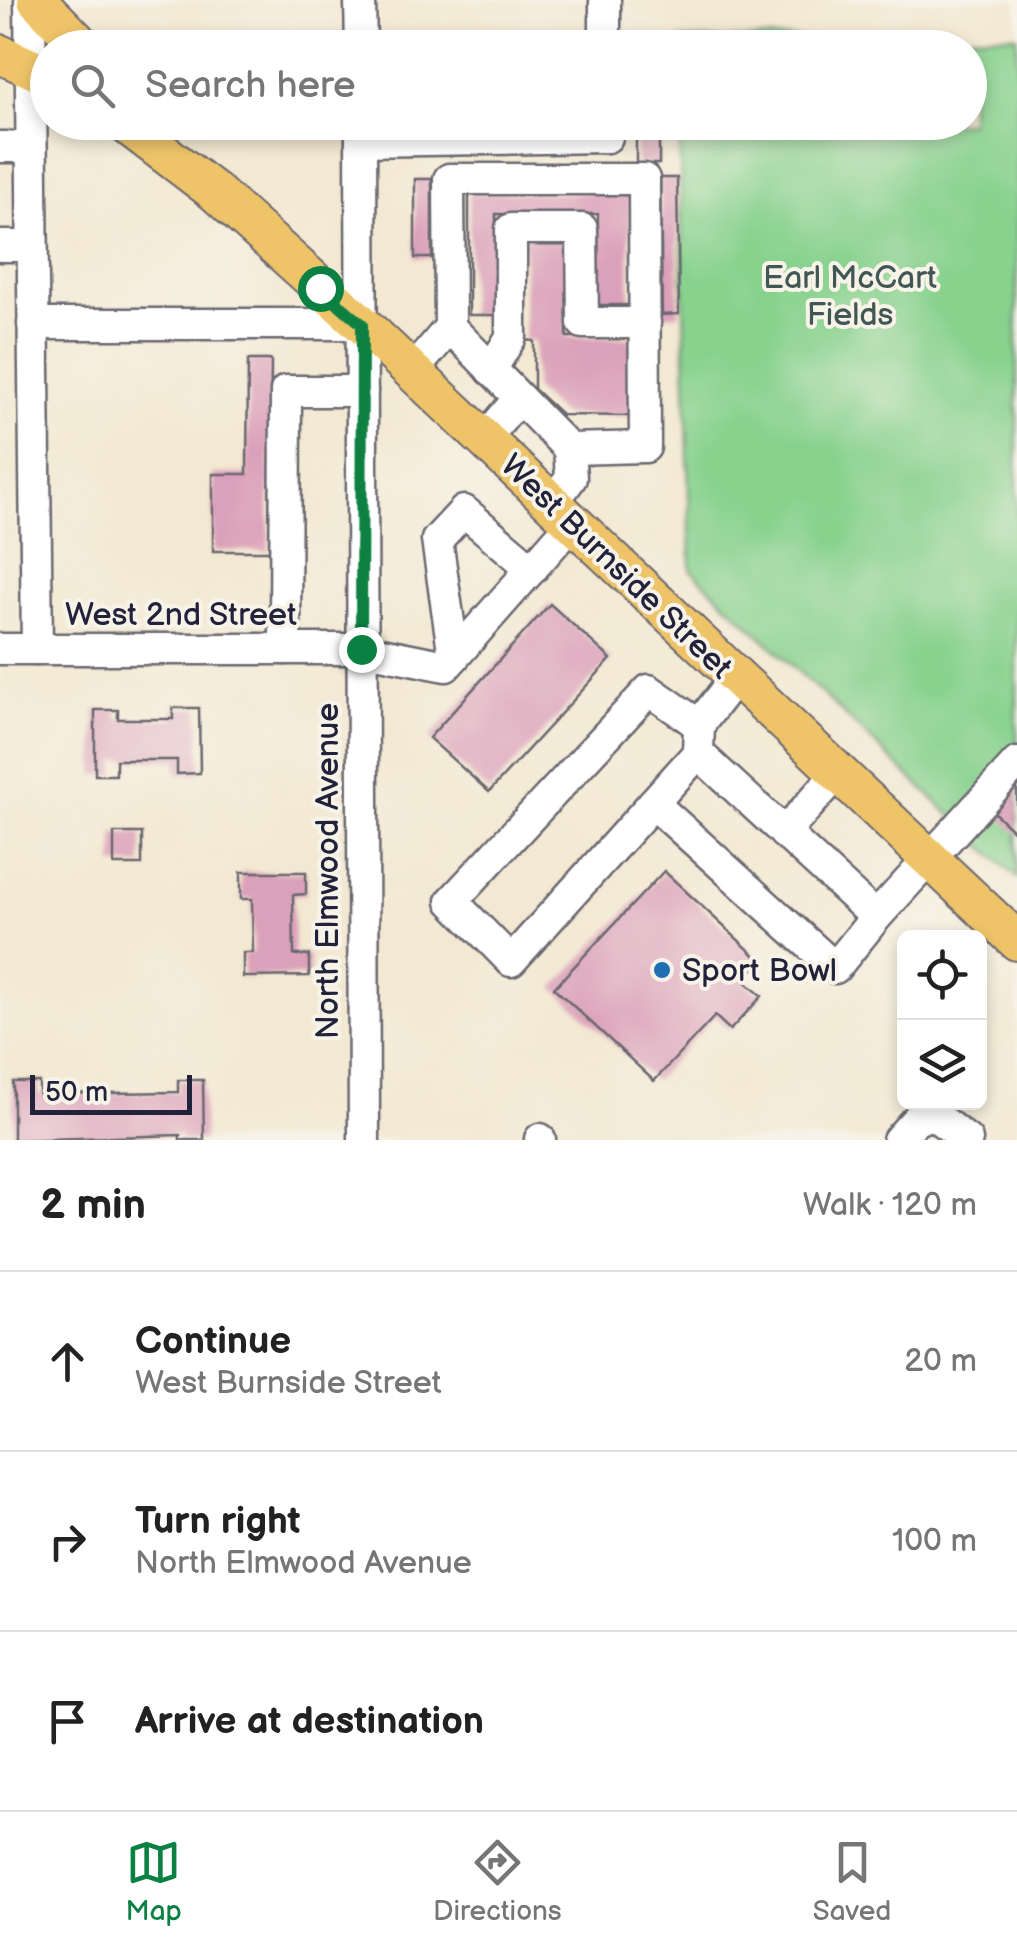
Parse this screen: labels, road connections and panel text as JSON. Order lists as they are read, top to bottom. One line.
{"streets":{"main road":["West Burnside Street"],"street":["West 2nd Street","North Elmwood Avenue"]},"crossings":[["West Burnside Street","North Elmwood Avenue"],["West 2nd Street","North Elmwood Avenue"]],"parks":["Earl McCart Fields"],"places":["Sport Bowl"],"scale_bar":"50 m","page":{"search":"Search here","scale":"50 m","heading":["2 min","Walk · 120 m"],"list":[["Continue","West Burnside Street","20 m"],["Turn right","North Elmwood Avenue","100 m"],"Arrive at destination"],"nav":["Map","Directions","Saved"]}}
